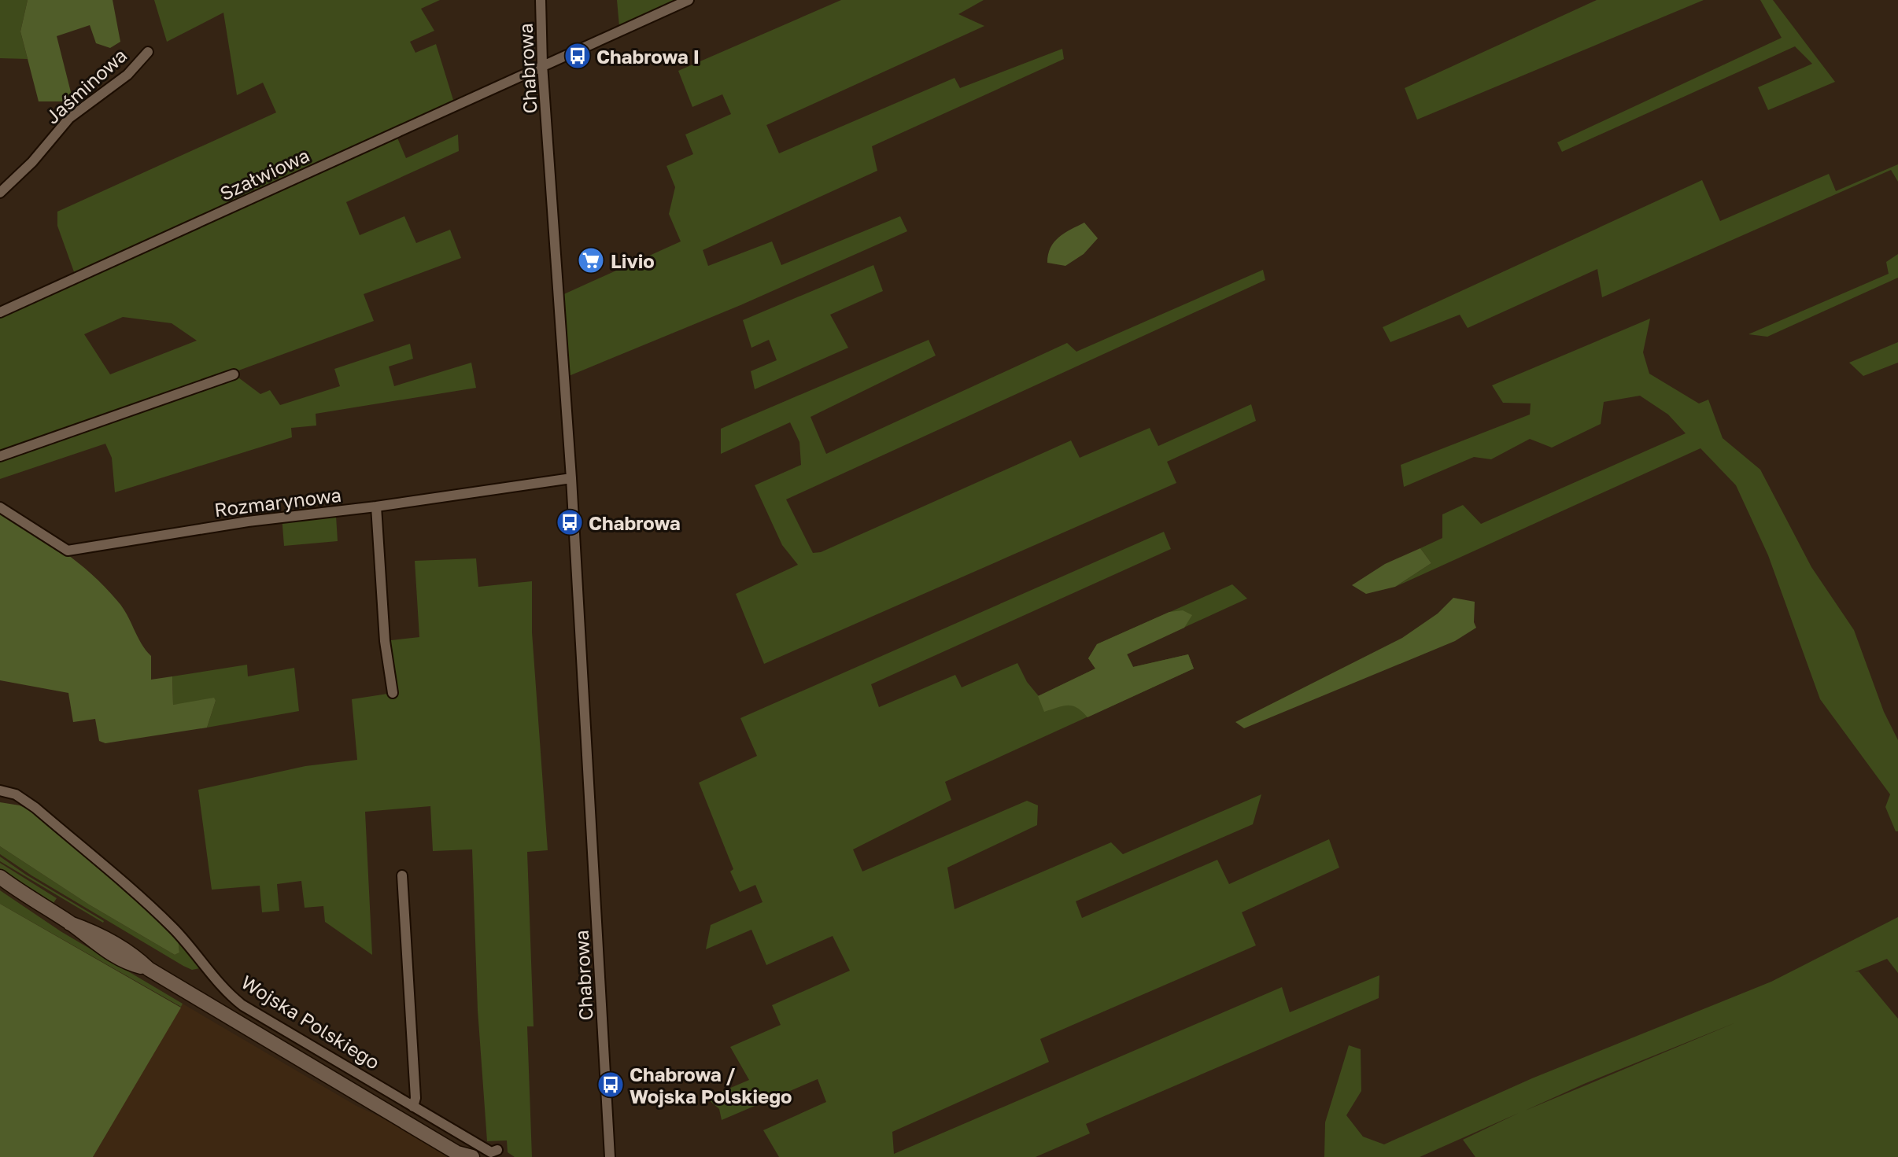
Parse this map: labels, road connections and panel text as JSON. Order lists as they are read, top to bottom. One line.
{"streets":{"main road":["Wojska Polskiego"],"street":["Chabrowa","Jaśminowa","Szałwiowa","Rozmarynowa"]},"crossings":[["Chabrowa","Szałwiowa"],["Chabrowa","Rozmarynowa"]],"places":{"bus stop":["Chabrowa I","Chabrowa","Chabrowa / Wojska Polskiego"],"supermarket":["Livio"]}}
